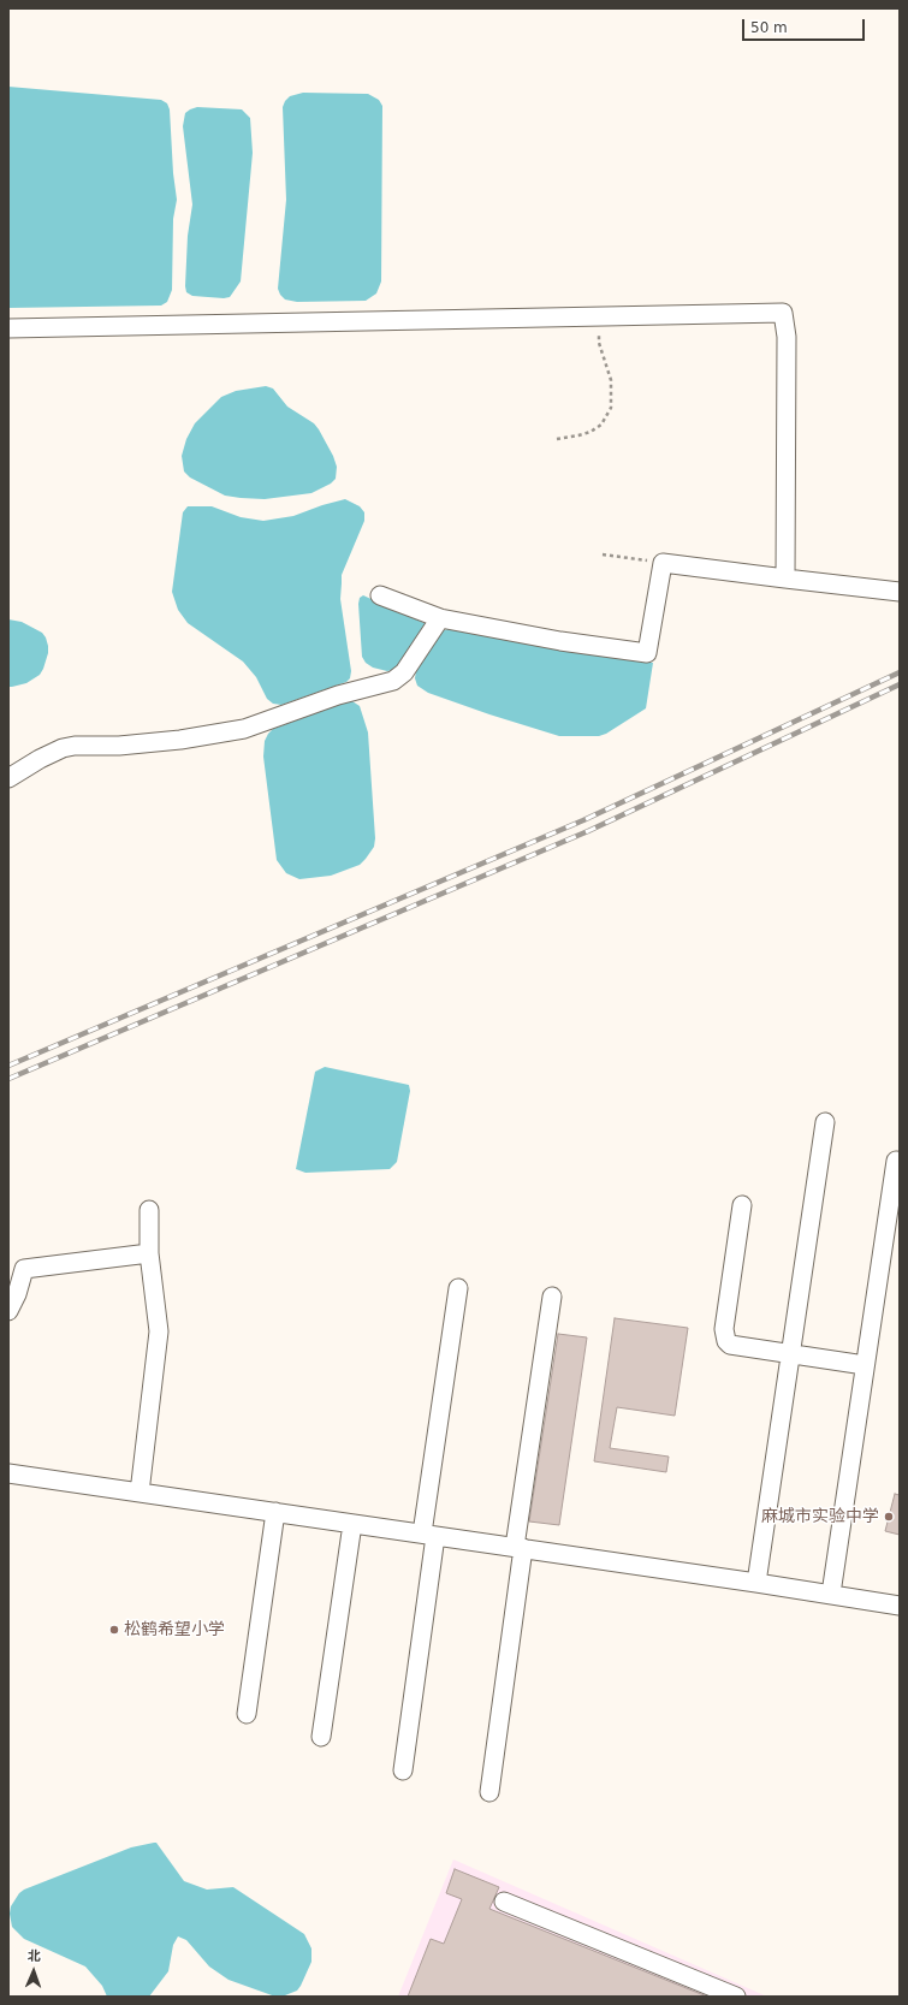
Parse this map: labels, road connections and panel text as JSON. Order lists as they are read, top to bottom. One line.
{"places":["麻城市实验中学","松鹤希望小学"],"scale_bar":"50 m","north":"top"}
